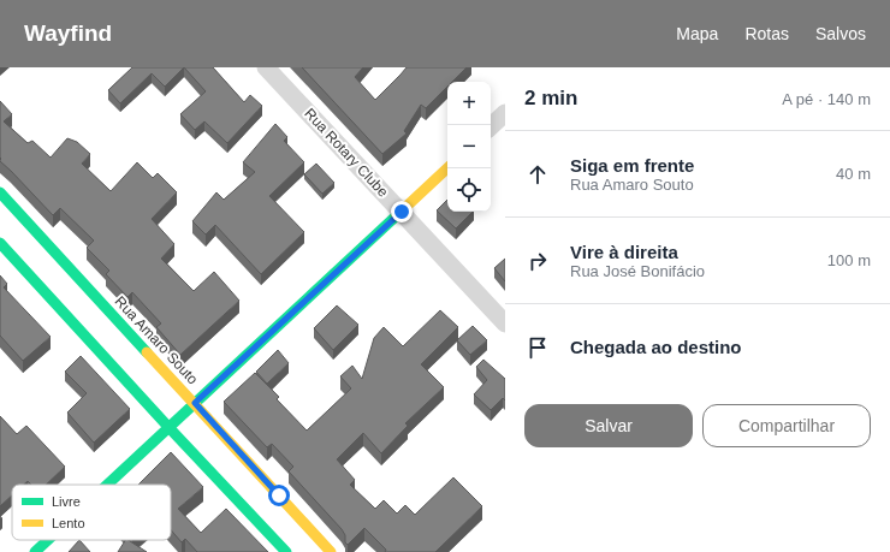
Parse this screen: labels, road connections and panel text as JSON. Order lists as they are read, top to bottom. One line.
{"streets":{"street":["Rua Rotary Clube","Rua Amaro Souto"]},"legend":["Livre","Lento"],"page":{"header":"Wayfind","nav":["Mapa","Rotas","Salvos"],"heading":["2 min","A pé · 140 m"],"map_buttons":["+","−"],"list":[["Siga em frente","Rua Amaro Souto","40 m"],["Vire à direita","Rua José Bonifácio","100 m"],"Chegada ao destino"],"buttons":["Salvar","Compartilhar"]}}
